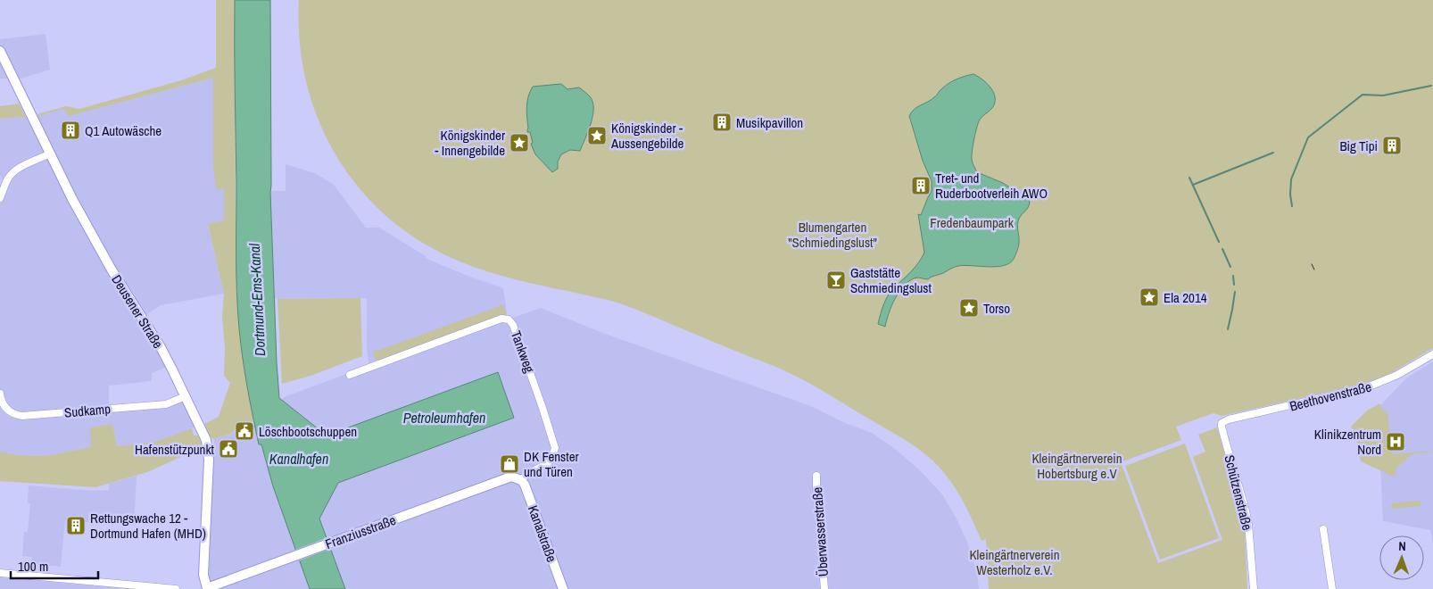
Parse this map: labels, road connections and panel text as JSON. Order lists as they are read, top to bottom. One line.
{"streets":{"main road":["Deusener Straße","Franziusstraße","Kanalstraße"],"street":["Tankweg","Beethovenstraße","Sudkamp","Schützenstraße","Überwasserstraße"]},"crossings":[["Deusener Straße","Sudkamp"],["Deusener Straße","Franziusstraße"],["Tankweg","Franziusstraße"],["Tankweg","Kanalstraße"],["Beethovenstraße","Schützenstraße"],["Franziusstraße","Kanalstraße"]],"water":["Dortmund-Ems-Kanal","Petroleumhafen","Kanalhafen"],"parks":["Fredenbaumpark","Blumengarten \"Schmiedingslust\"","Kleingärtnerverein Hobertsburg e.V","Kleingärtnerverein Westerholz e.V."],"places":{"building":["Musikpavillon","Q1 Autowäsche","Big Tipi","Tret- und Ruderbootverleih AWO","Rettungswache 12 - Dortmund Hafen (MHD)"],"place":["Königskinder - Aussengebilde","Königskinder - Innengebilde","Ela 2014","Torso"],"bar":["Gaststätte Schmiedingslust"],"public building":["Löschbootschuppen","Hafenstützpunkt"],"hospital":["Klinikzentrum Nord"],"shop":["DK Fenster und Türen"]},"scale_bar":"100 m","north":"top"}
